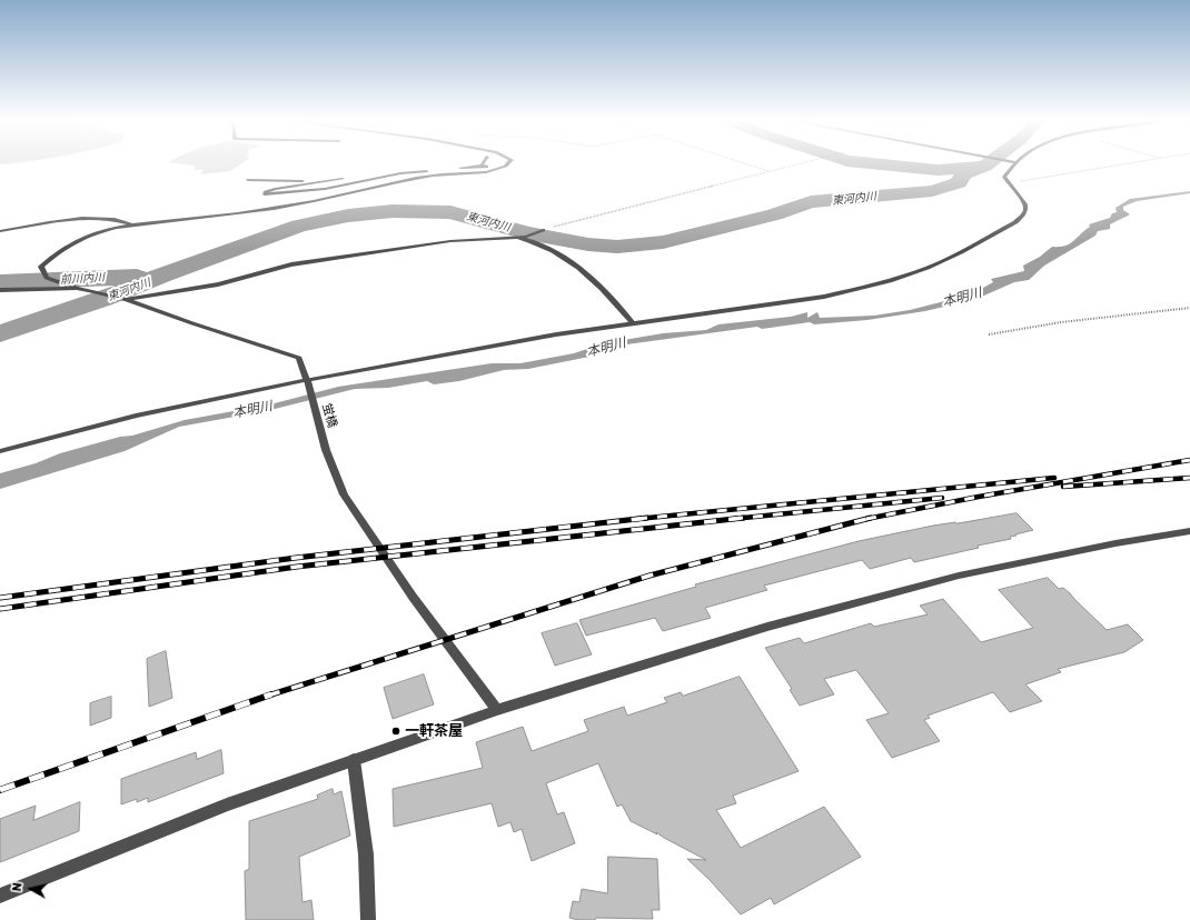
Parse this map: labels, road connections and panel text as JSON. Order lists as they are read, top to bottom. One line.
{"streets":{"street":["蛍橋"]},"water":["東河内川","前川内川","本明川"],"places":["一軒茶屋"],"north":"left"}
